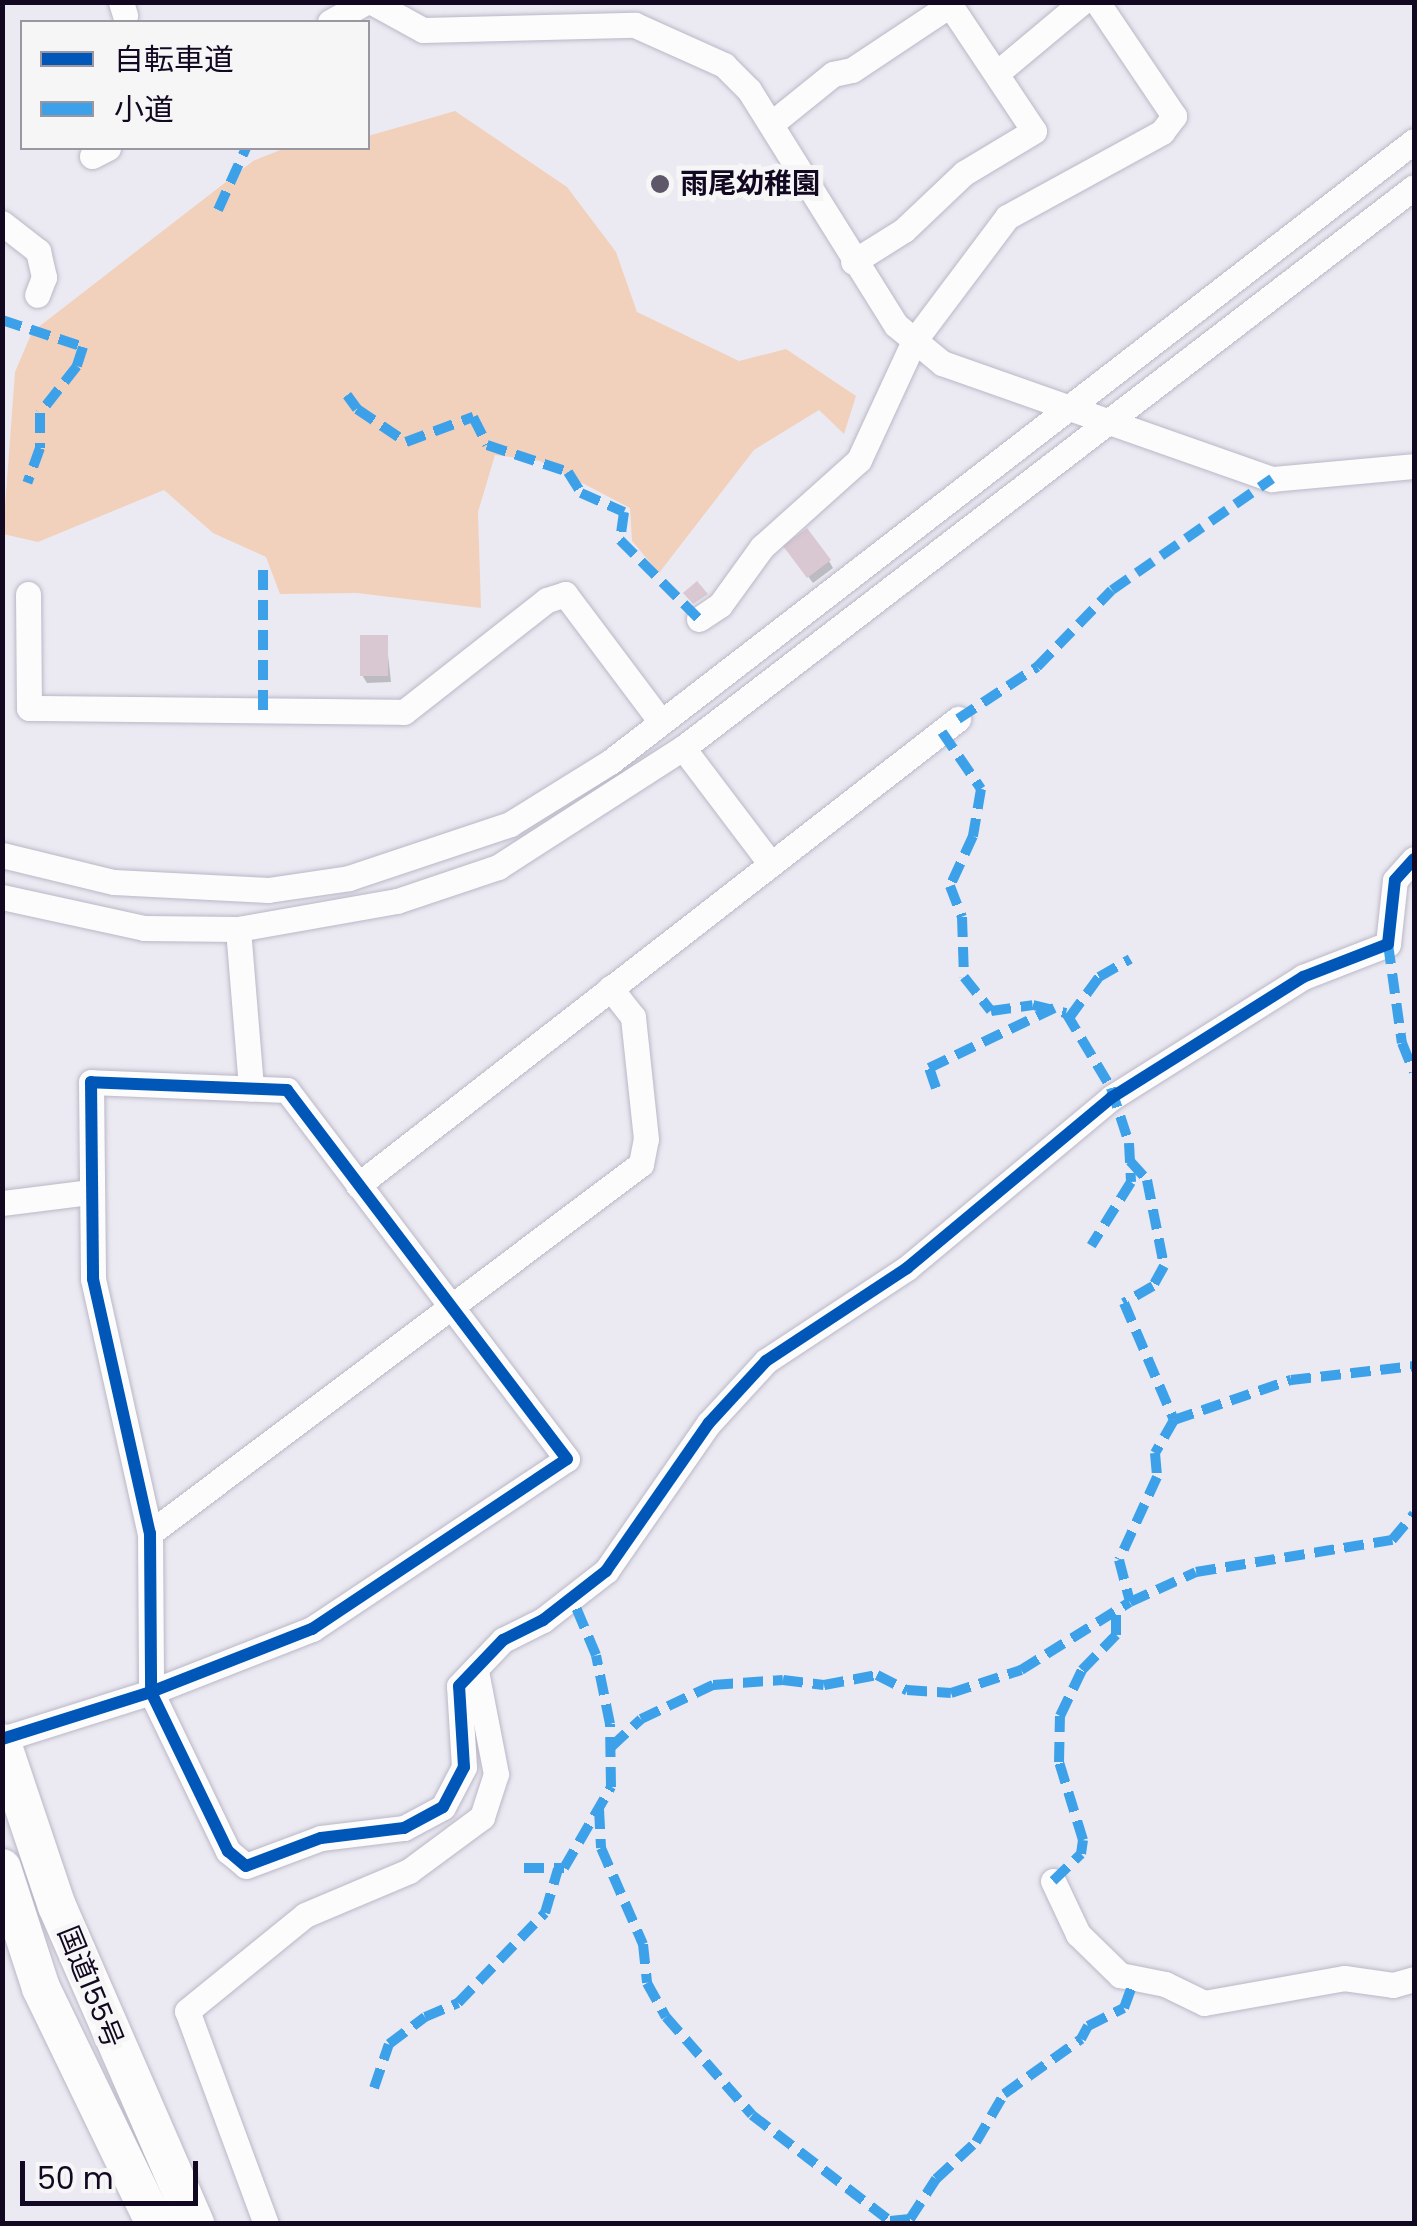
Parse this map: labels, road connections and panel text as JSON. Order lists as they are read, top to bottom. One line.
{"streets":{"highway":["国道155号"]},"places":["雨尾幼稚園"],"legend":["自転車道","小道"],"scale_bar":"50 m"}
